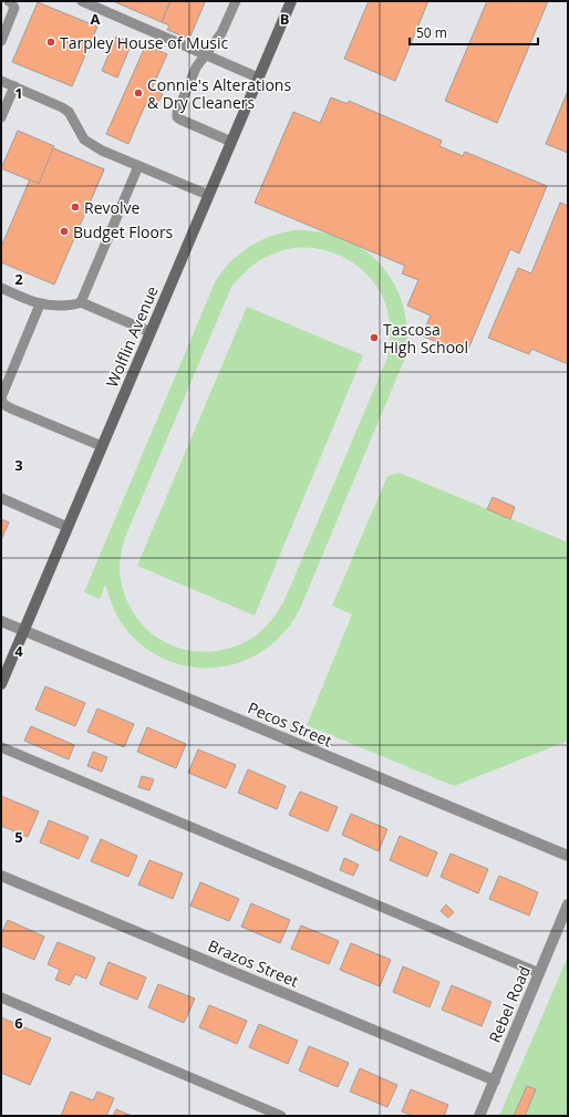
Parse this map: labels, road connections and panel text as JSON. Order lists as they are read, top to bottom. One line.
{"streets":{"main road":["Wolflin Avenue"],"street":["Pecos Street","Brazos Street","Rebel Road"]},"crossings":[["Wolflin Avenue","Pecos Street"],["Brazos Street","Rebel Road"]],"places":["Tarpley House of Music","Connie's Alterations & Dry Cleaners","Revolve","Budget Floors","Tascosa High School"],"scale_bar":"50 m","grid":{"columns":["A","B"],"rows":["1","2","3","4","5","6"]}}
